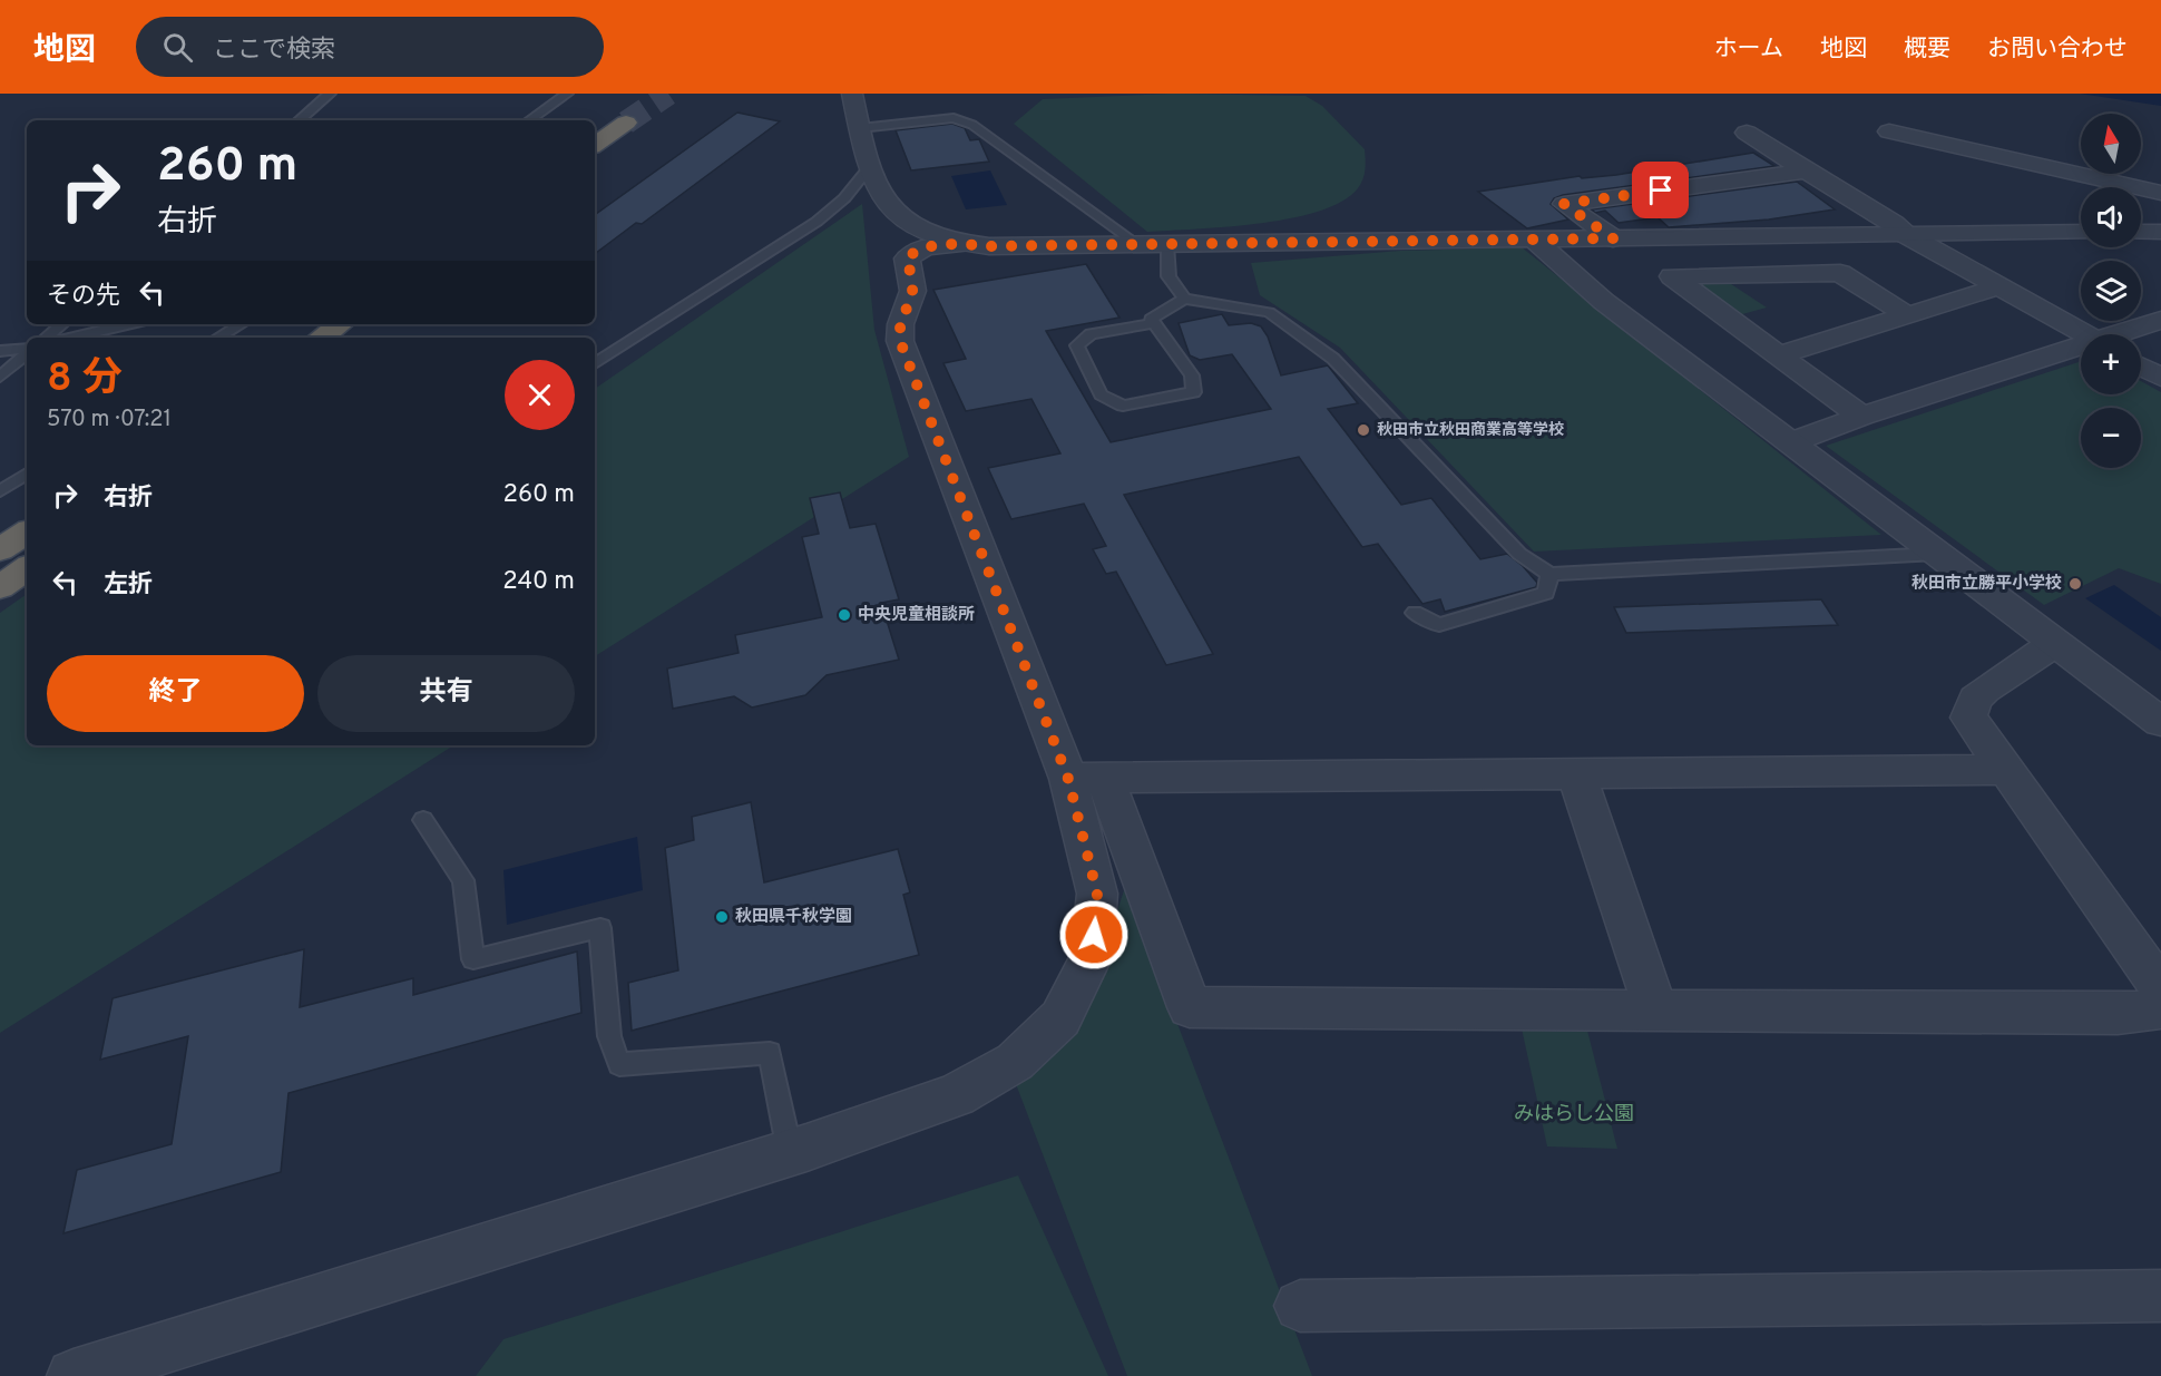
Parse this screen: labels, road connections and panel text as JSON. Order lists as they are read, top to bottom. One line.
{"parks":["みはらし公園"],"places":["秋田市立秋田商業高等学校","秋田市立勝平小学校","中央児童相談所","秋田県千秋学園"],"north":"top","page":{"header":"地図","search":"ここで検索","nav":["ホーム","地図","概要","お問い合わせ"],"map_buttons":["+","−"],"turn":["260 m","右折"],"then":"その先","heading":["8 分","570 m · 07:21"],"list":[{"name":"右折","value":"260 m"},{"name":"左折","value":"240 m"}],"buttons":["終了","共有"]}}
